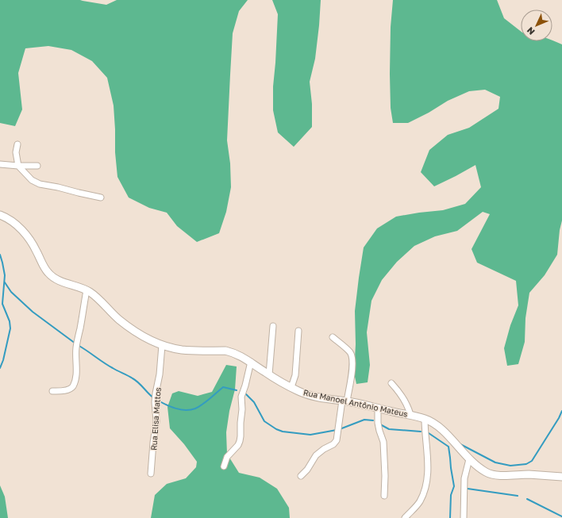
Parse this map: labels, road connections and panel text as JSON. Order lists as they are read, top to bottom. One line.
{"streets":{"street":["Rua Manoel Antônio Mateus","Rua Elisa Mattos"]},"crossings":[["Rua Manoel Antônio Mateus","Rua Elisa Mattos"]],"north":"bottom left"}
